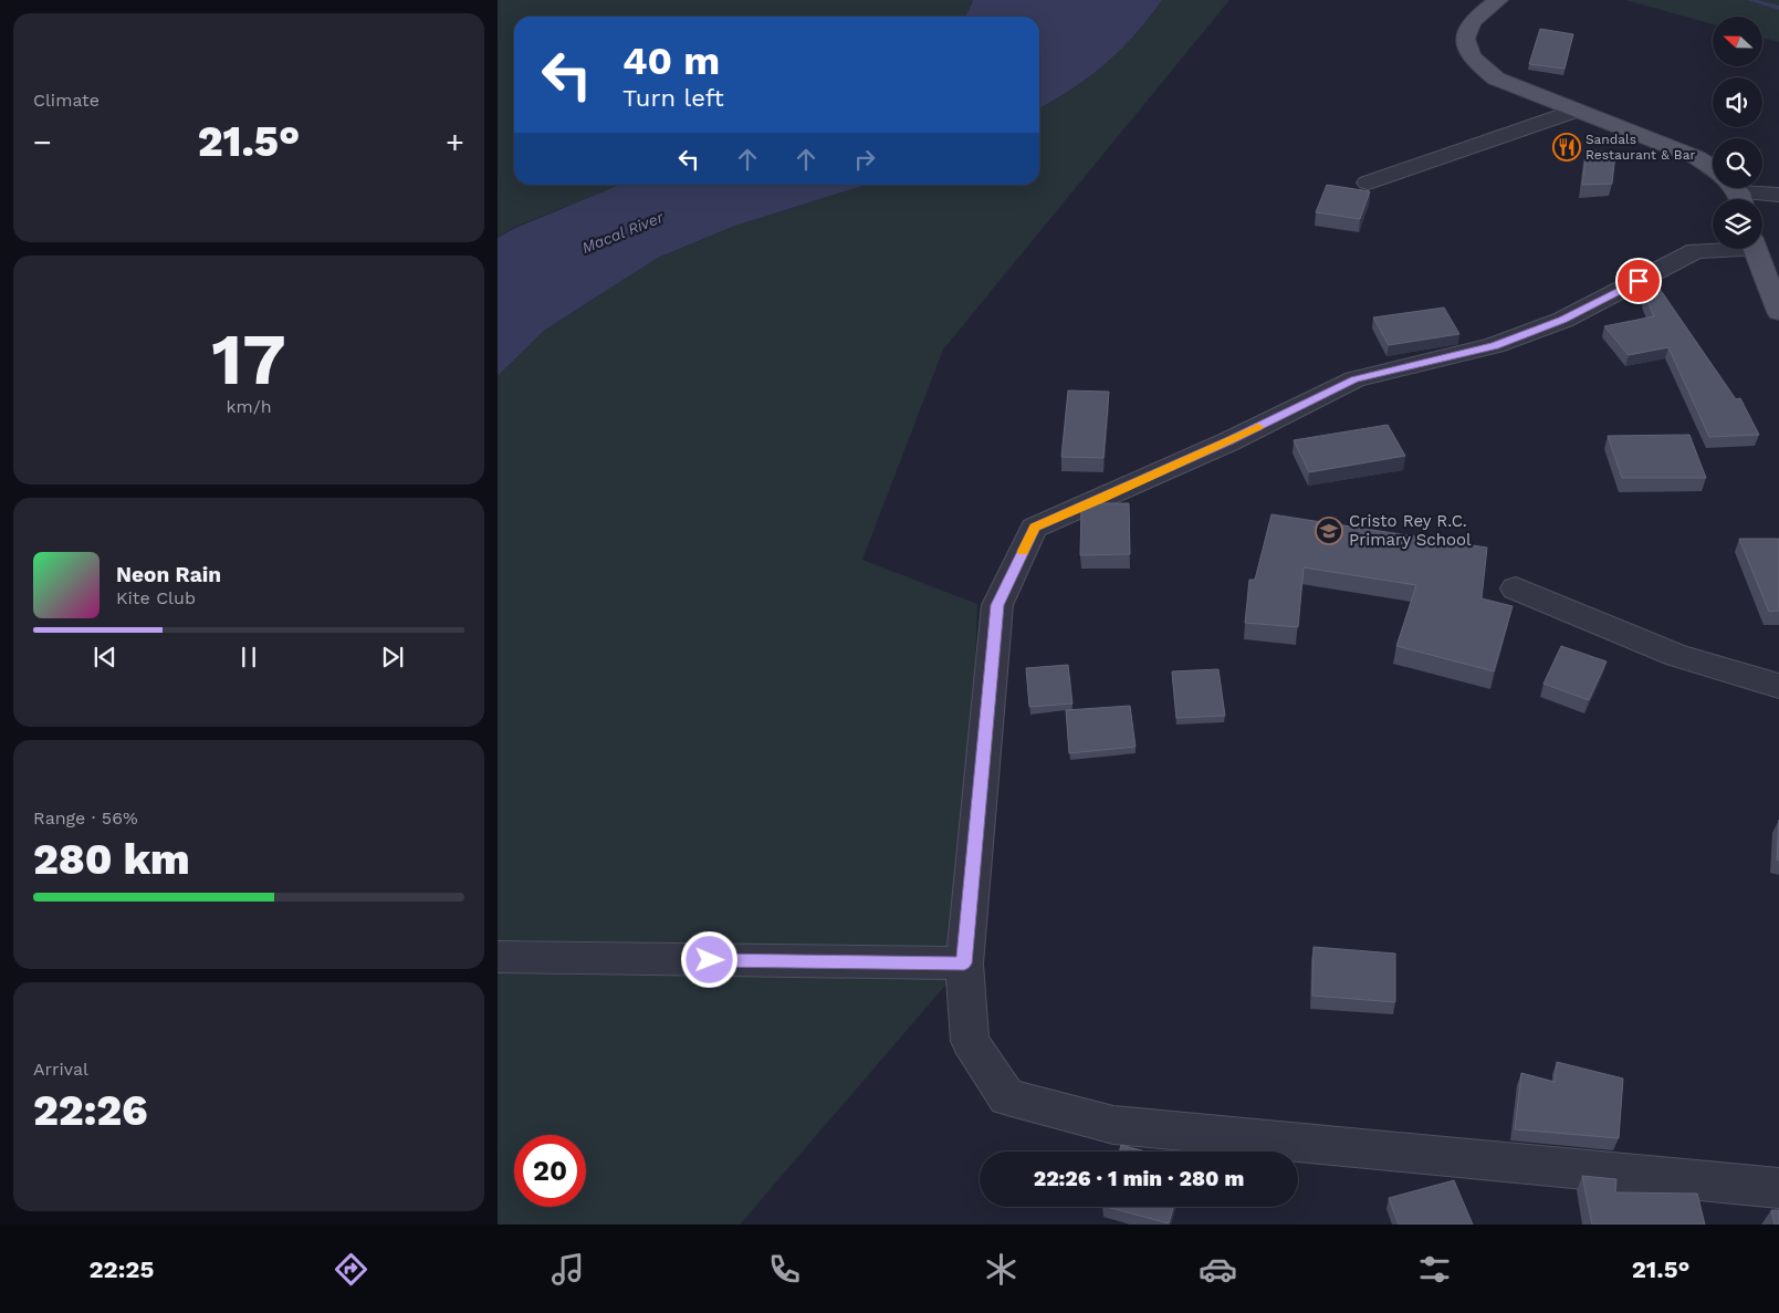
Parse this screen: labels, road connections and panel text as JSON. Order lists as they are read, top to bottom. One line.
{"water":["Macal River"],"places":{"restaurant":["Sandals Restaurant & Bar"],"school or university":["Cristo Rey R.C. Primary School"]},"north":"left","page":{"tile":["Climate",["17","km/h"],["Range · 56%","280 km"],["Arrival","22:26"]],"turn":["40 m","Turn left"],"heat":["−","21.5°","+"],"song":["Neon Rain","Kite Club"],"limit":"20","trip":"22:26 · 1 min · 280 m","tabs":["22:25","21.5°"]}}
